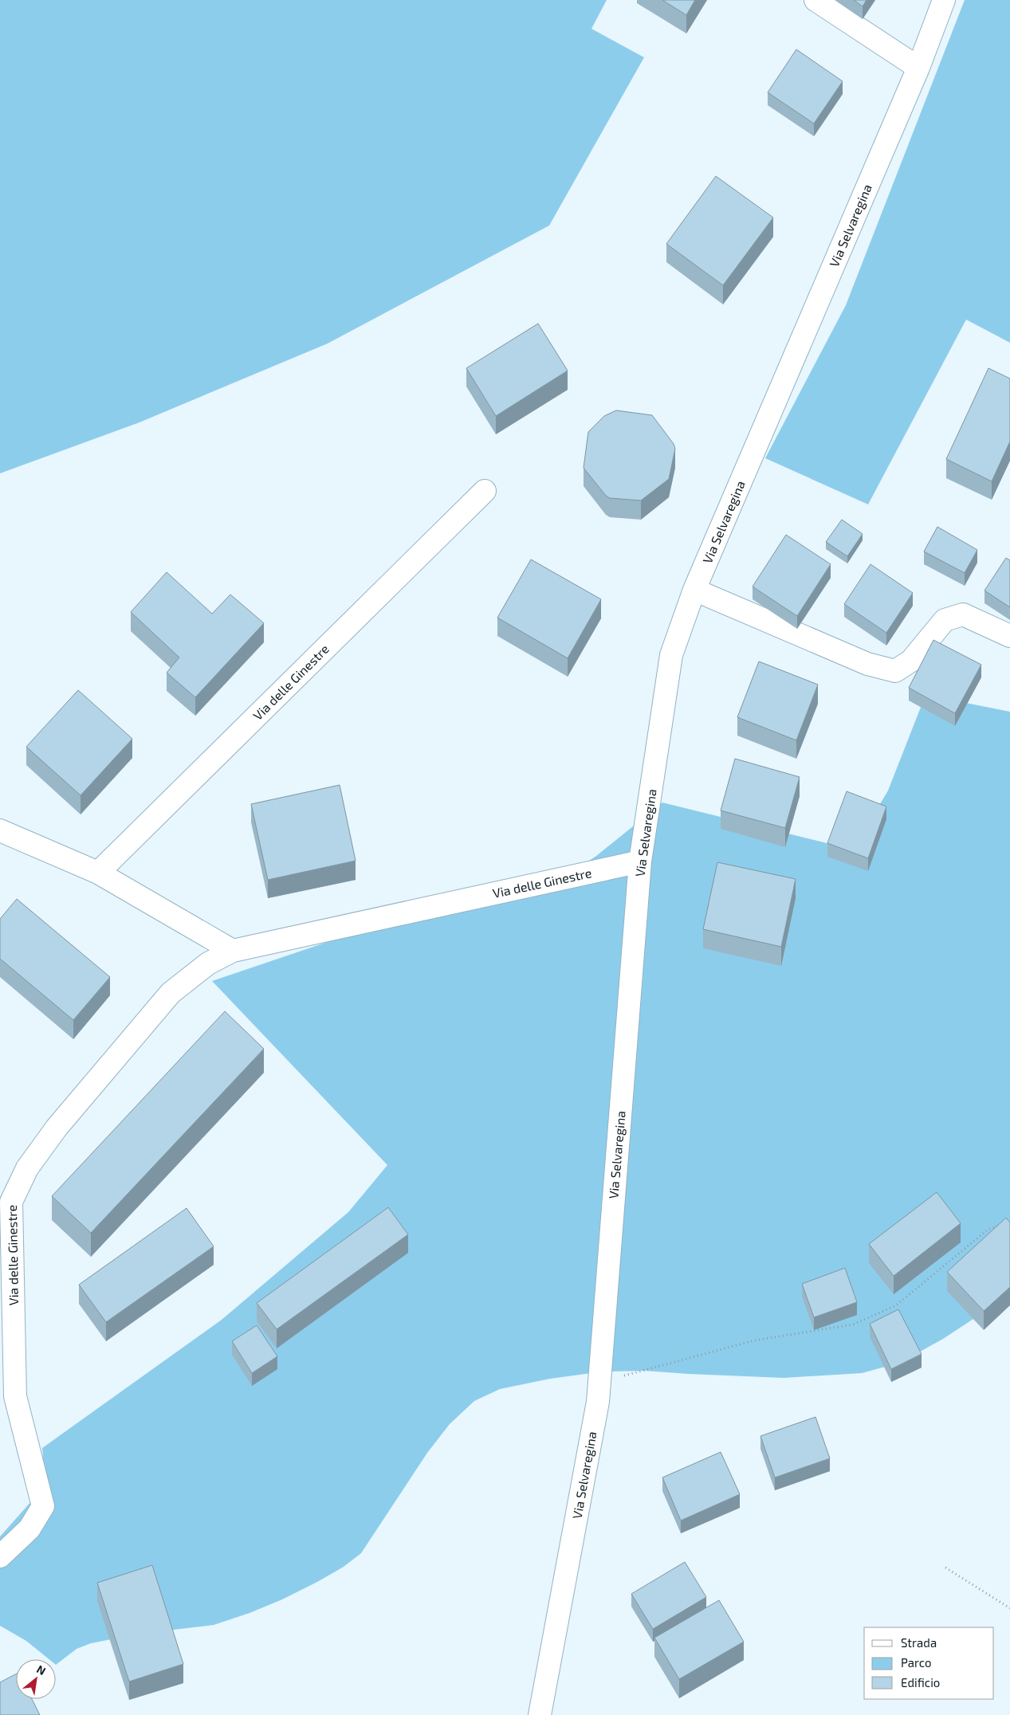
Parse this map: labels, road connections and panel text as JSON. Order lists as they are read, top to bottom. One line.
{"streets":{"street":["Via Selvaregina","Via delle Ginestre"]},"crossings":[["Via Selvaregina","Via delle Ginestre"]],"legend":["Strada","Parco","Edificio"],"north":"top right"}
